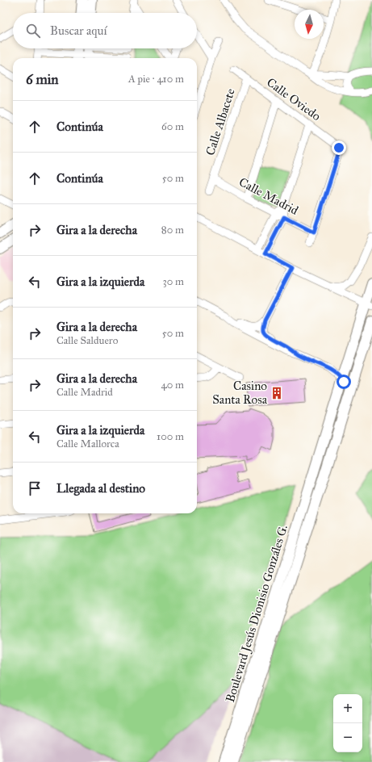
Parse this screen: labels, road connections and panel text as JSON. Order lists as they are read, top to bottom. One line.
{"streets":{"main road":["Boulevard Jesús Dionisio Gonzáles G."],"street":["Calle Oviedo","Calle Albacete","Calle Madrid"]},"crossings":[["Calle Oviedo","Calle Albacete"],["Calle Oviedo","Calle Madrid"],["Calle Albacete","Calle Madrid"]],"places":{"building":["Casino Santa Rosa"]},"north":"bottom","page":{"search":"Buscar aquí","heading":["6 min","A pie · 410 m"],"list":[["Continúa","60 m"],["Continúa","50 m"],["Gira a la derecha","80 m"],["Gira a la izquierda","30 m"],["Gira a la derecha","Calle Salduero","50 m"],["Gira a la derecha","Calle Madrid","40 m"],["Gira a la izquierda","Calle Mallorca","100 m"],"Llegada al destino"],"map_buttons":["+","−"]}}
